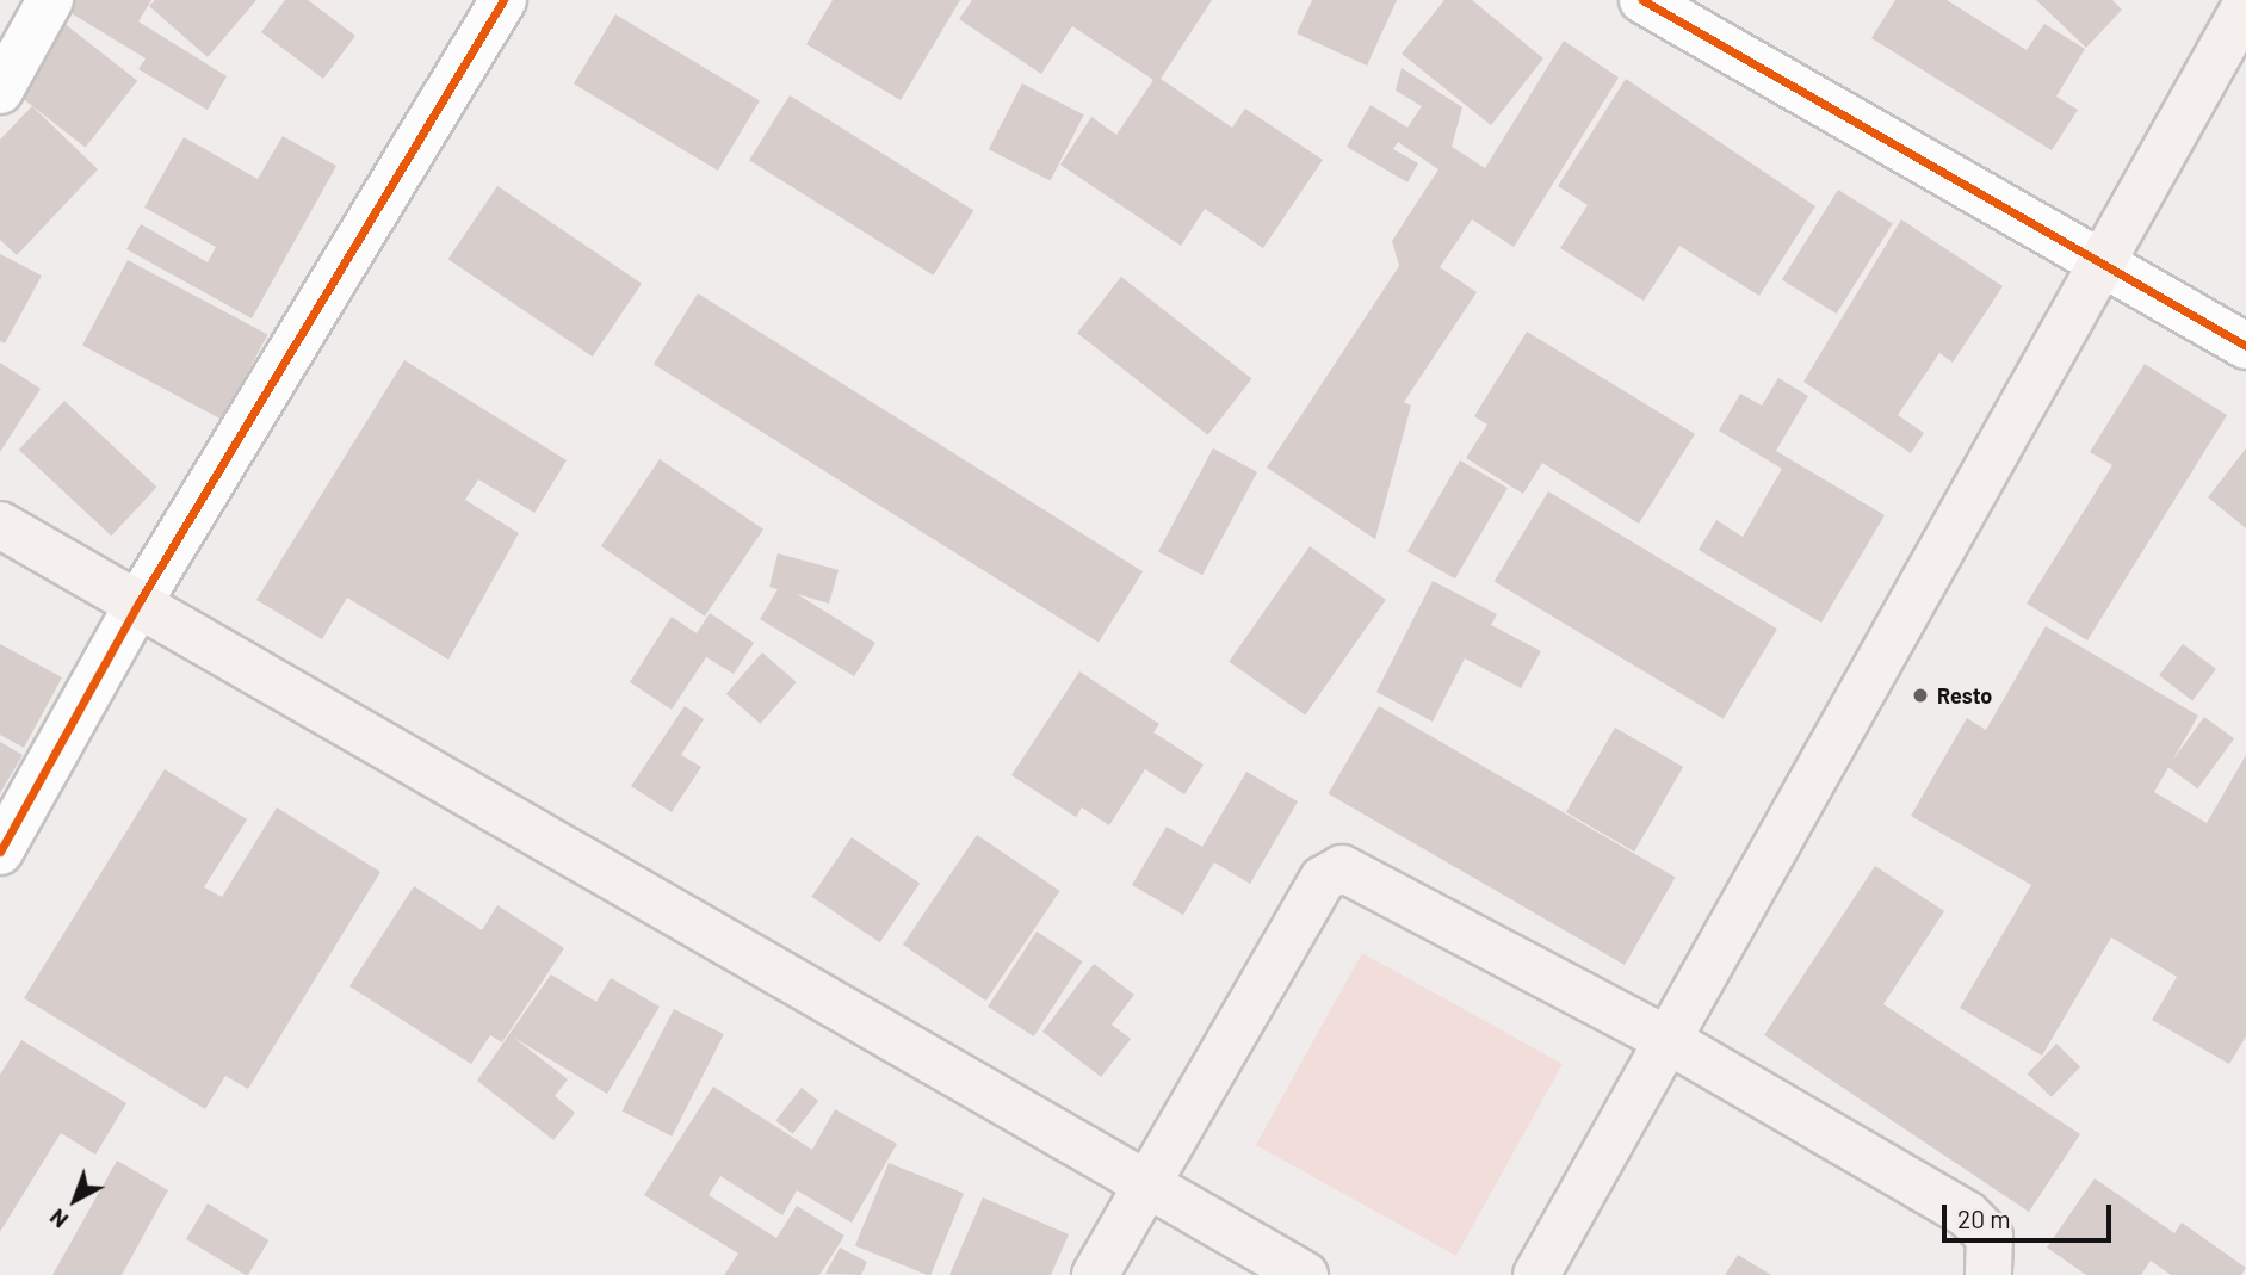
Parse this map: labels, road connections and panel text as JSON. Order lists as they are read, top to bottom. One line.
{"places":["Resto"],"scale_bar":"20 m","north":"bottom left"}
